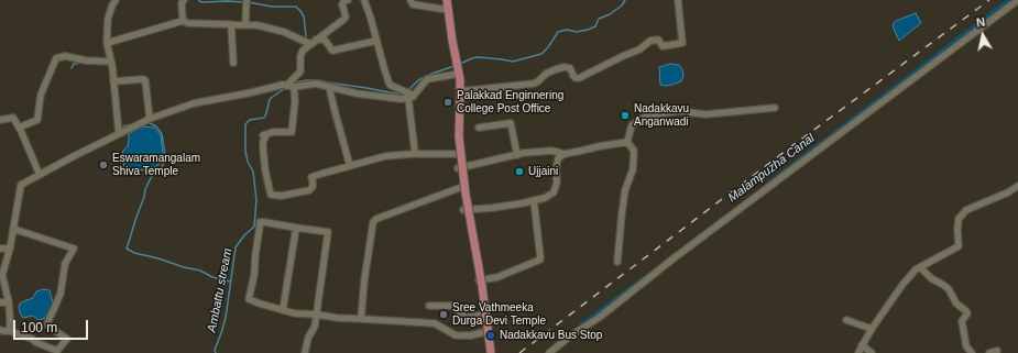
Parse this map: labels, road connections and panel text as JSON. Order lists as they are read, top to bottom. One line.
{"water":["Malampuzha Canal","Ambattu stream"],"places":["Palakkad Enginnering College Post Office","Nadakkavu Anganwadi","Eswaramangalam Shiva Temple","Ujjaini","Sree Vathmeeka Durga Devi Temple","Nadakkavu Bus Stop"],"scale_bar":"100 m","north":"top"}
